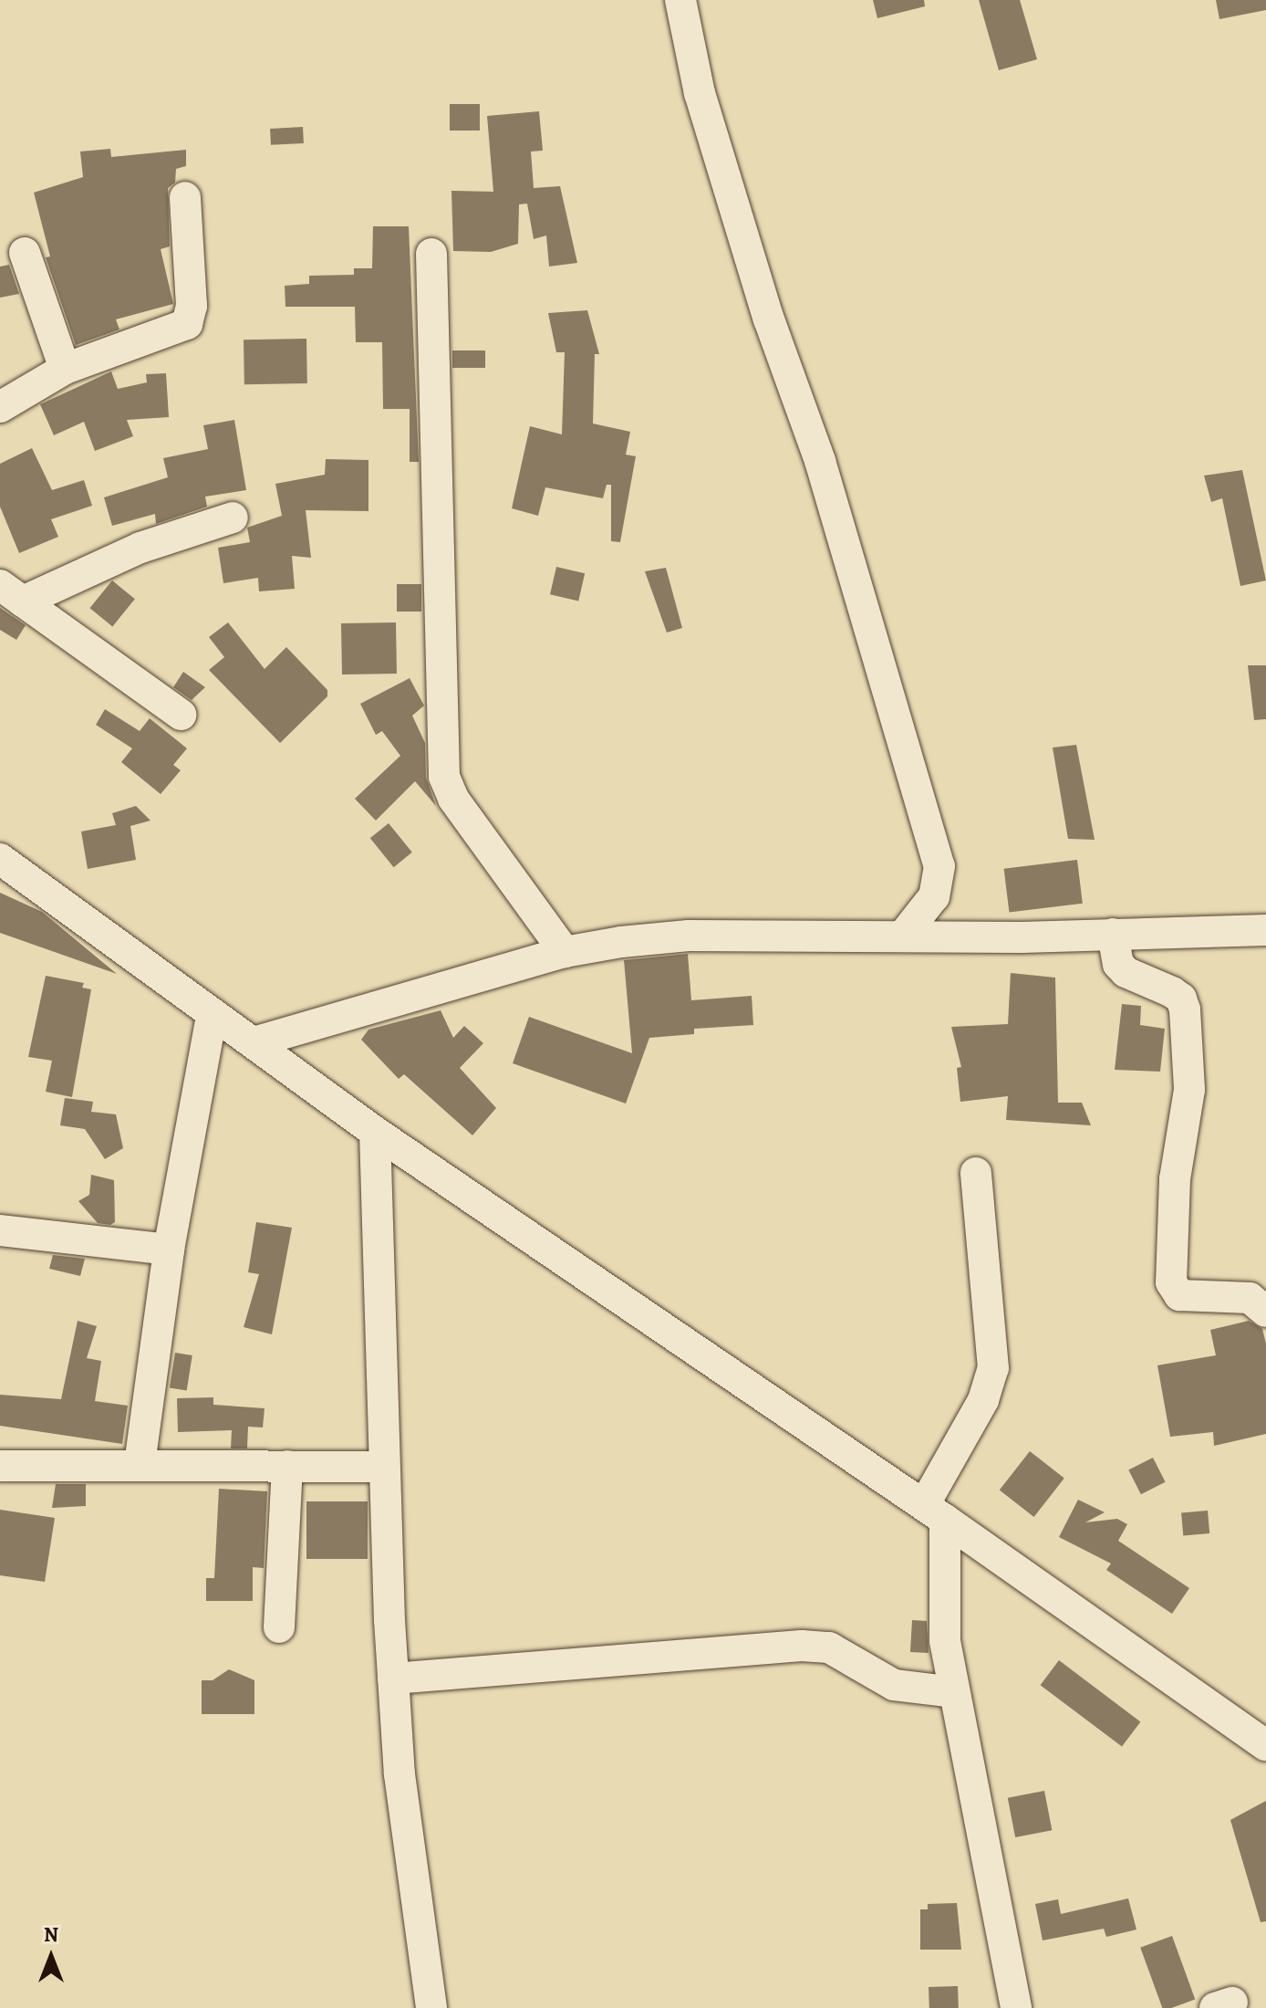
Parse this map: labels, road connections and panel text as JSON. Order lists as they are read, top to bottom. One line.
{"north":"top"}
